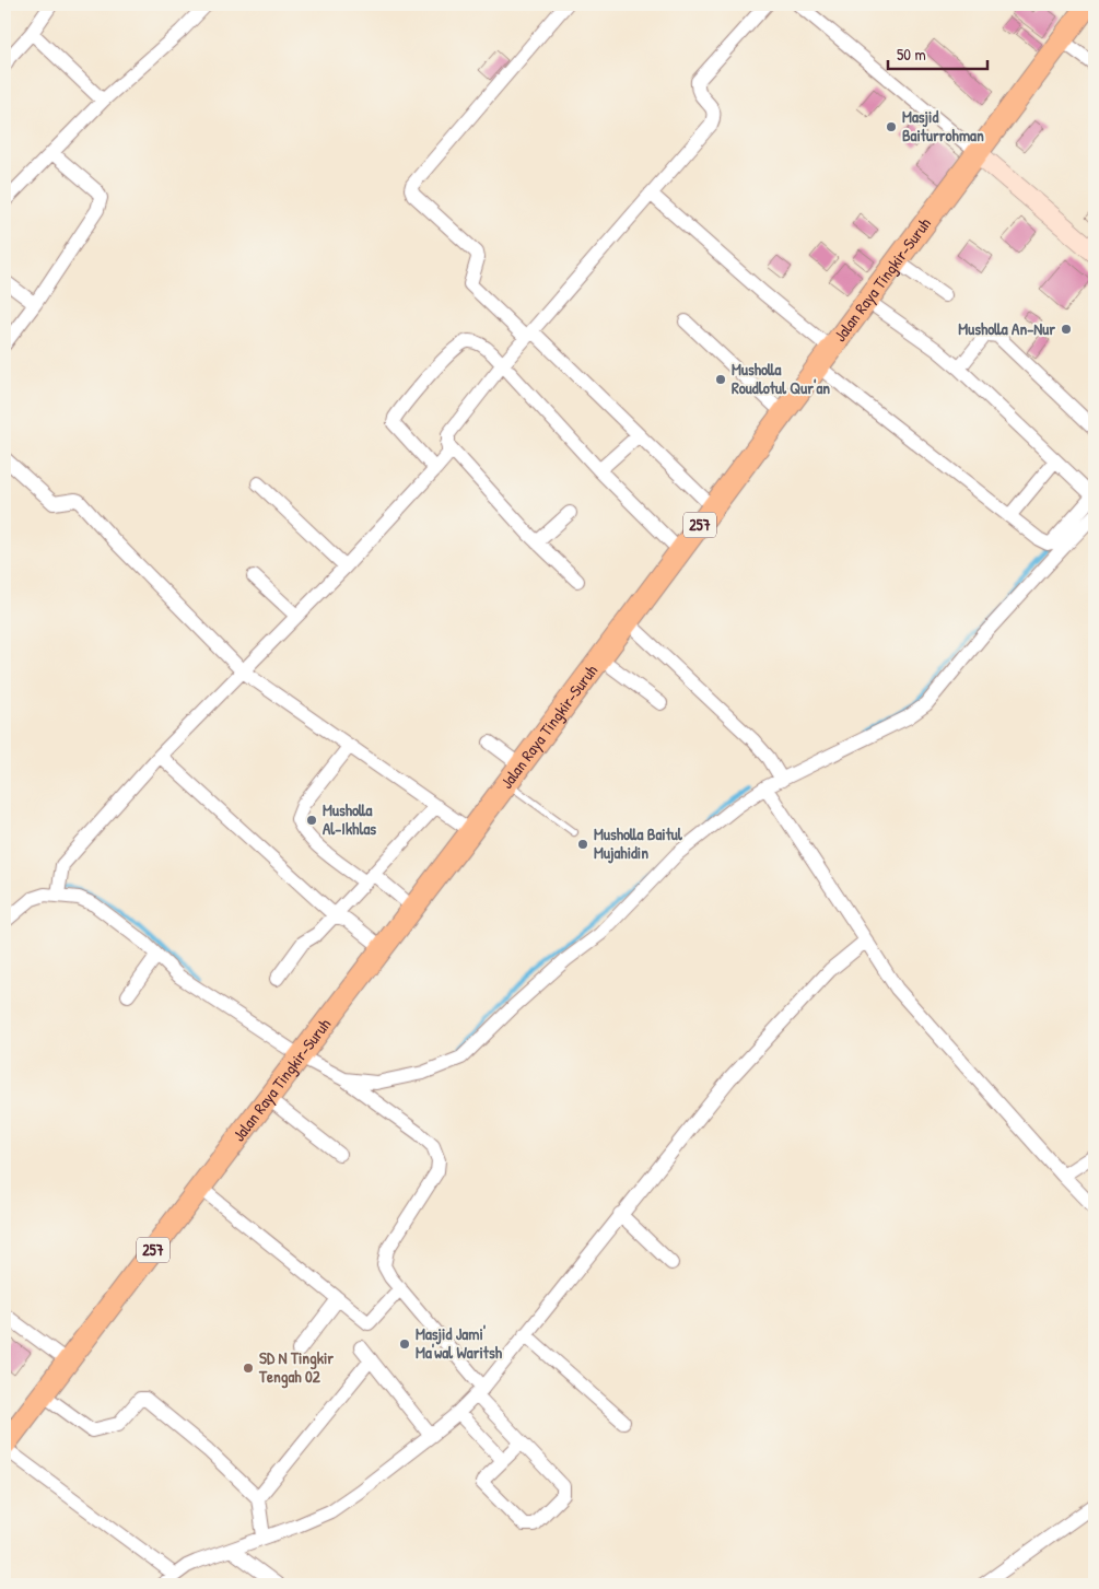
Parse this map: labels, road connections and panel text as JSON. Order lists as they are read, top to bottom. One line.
{"streets":{"main road":["Jalan Raya Tingkir-Suruh","257"]},"places":["Masjid Baiturrohman","Musholla An-Nur","Musholla Roudlotul Qur'an","Musholla Al-Ikhlas","Musholla Baitul Mujahidin","Masjid Jami' Ma'wal Waritsh","SD N Tingkir Tengah 02"],"scale_bar":"50 m"}
